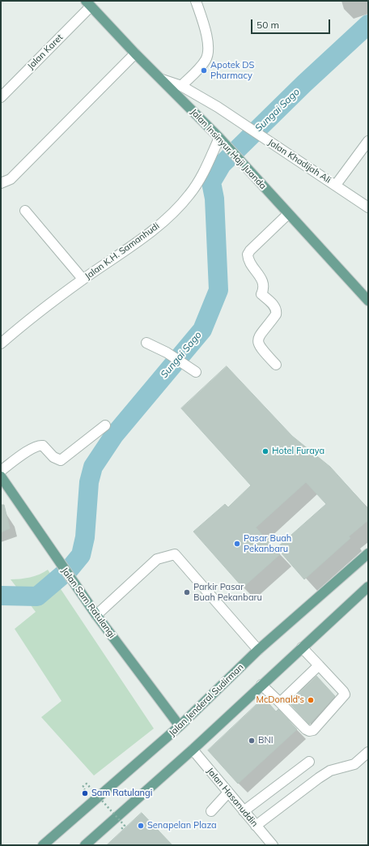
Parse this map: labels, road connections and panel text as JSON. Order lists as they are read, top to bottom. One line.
{"streets":{"main road":["Jalan Insinyur Haji Juanda","Jalan Sam Ratulangi","Jalan Jenderal Sudirman"],"street":["Jalan Karet","Jalan Khadijah Ali","Jalan K.H. Samanhudi","Jalan Hasanuddin"]},"crossings":[["Jalan Karet","Jalan Insinyur Haji Juanda"],["Jalan Insinyur Haji Juanda","Jalan Khadijah Ali"],["Jalan Insinyur Haji Juanda","Jalan K.H. Samanhudi"],["Jalan Sam Ratulangi","Jalan Jenderal Sudirman"]],"water":["Sungai Sago"],"places":["Apotek DS Pharmacy","Hotel Furaya","Pasar Buah Pekanbaru","Parkir Pasar Buah Pekanbaru","McDonald's","BNI","Sam Ratulangi","Senapelan Plaza"],"scale_bar":"50 m"}
